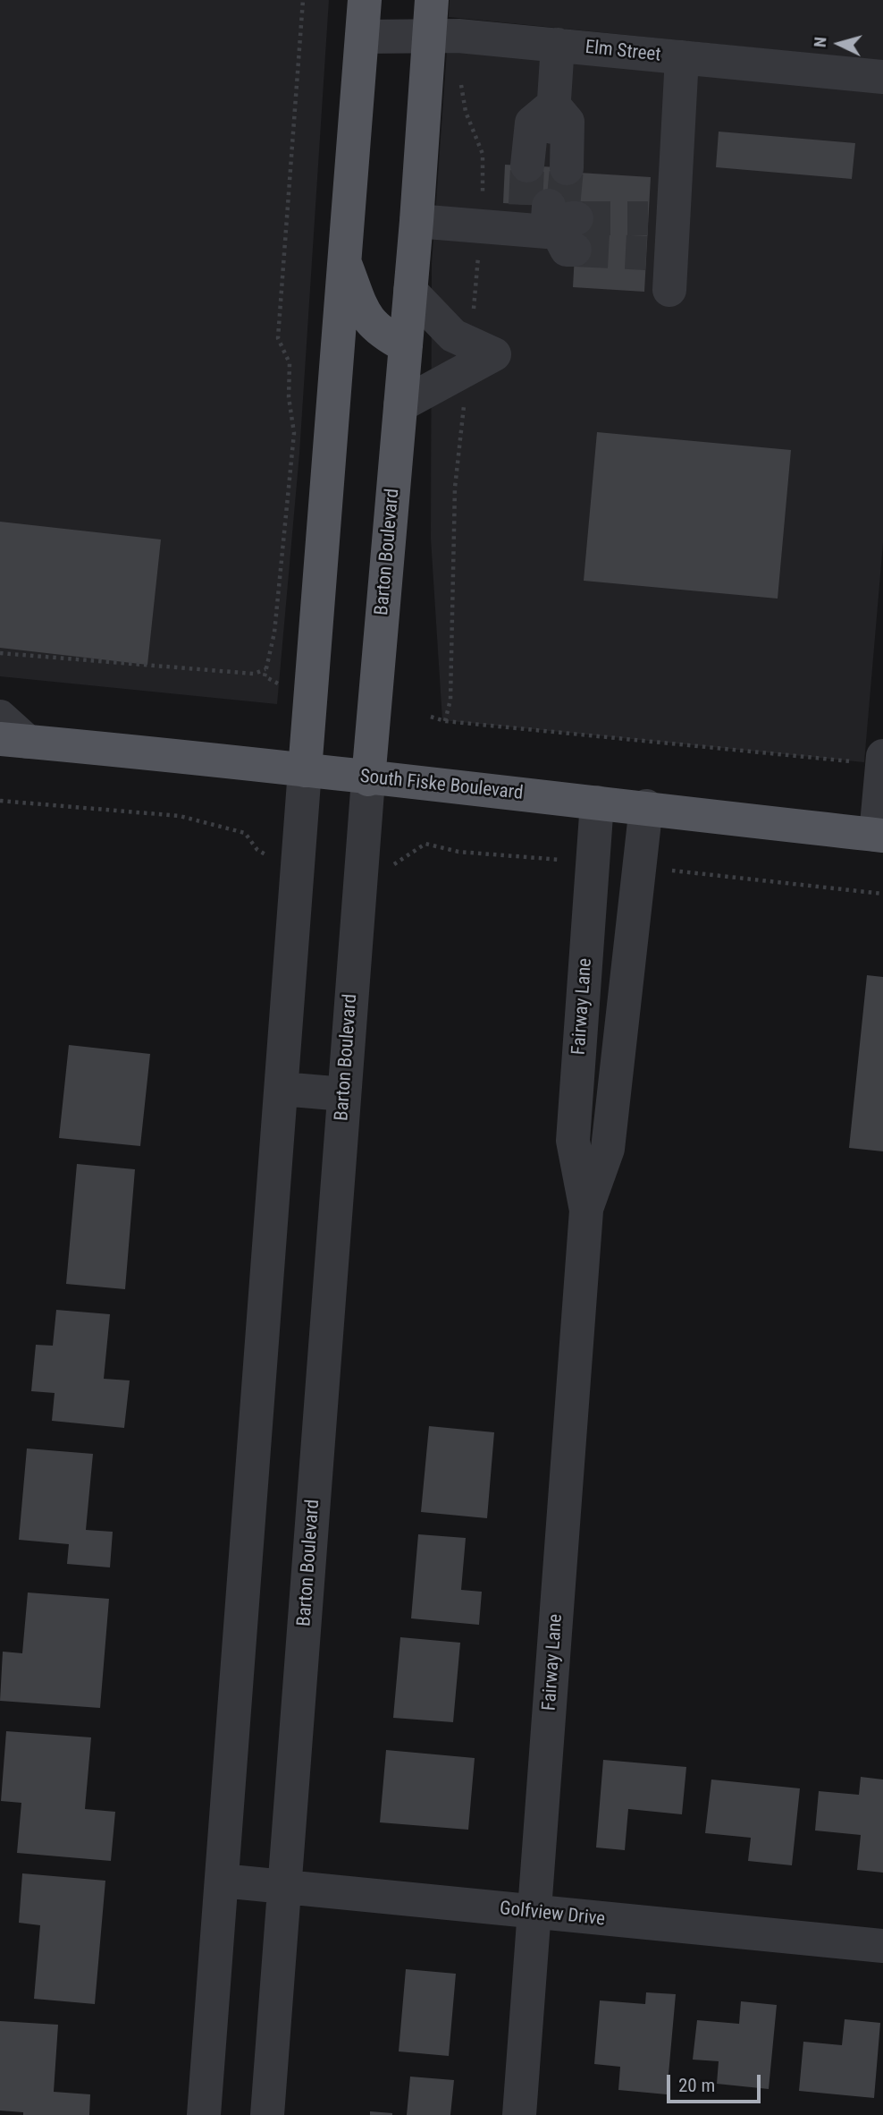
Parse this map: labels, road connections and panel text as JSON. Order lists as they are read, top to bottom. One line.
{"streets":{"main road":["Barton Boulevard","South Fiske Boulevard"],"street":["Elm Street","Fairway Lane","Golfview Drive"]},"crossings":[["Elm Street","Barton Boulevard"],["Barton Boulevard","South Fiske Boulevard"],["Barton Boulevard","Golfview Drive"],["South Fiske Boulevard","Fairway Lane"],["Fairway Lane","Golfview Drive"]],"scale_bar":"20 m","north":"left"}
